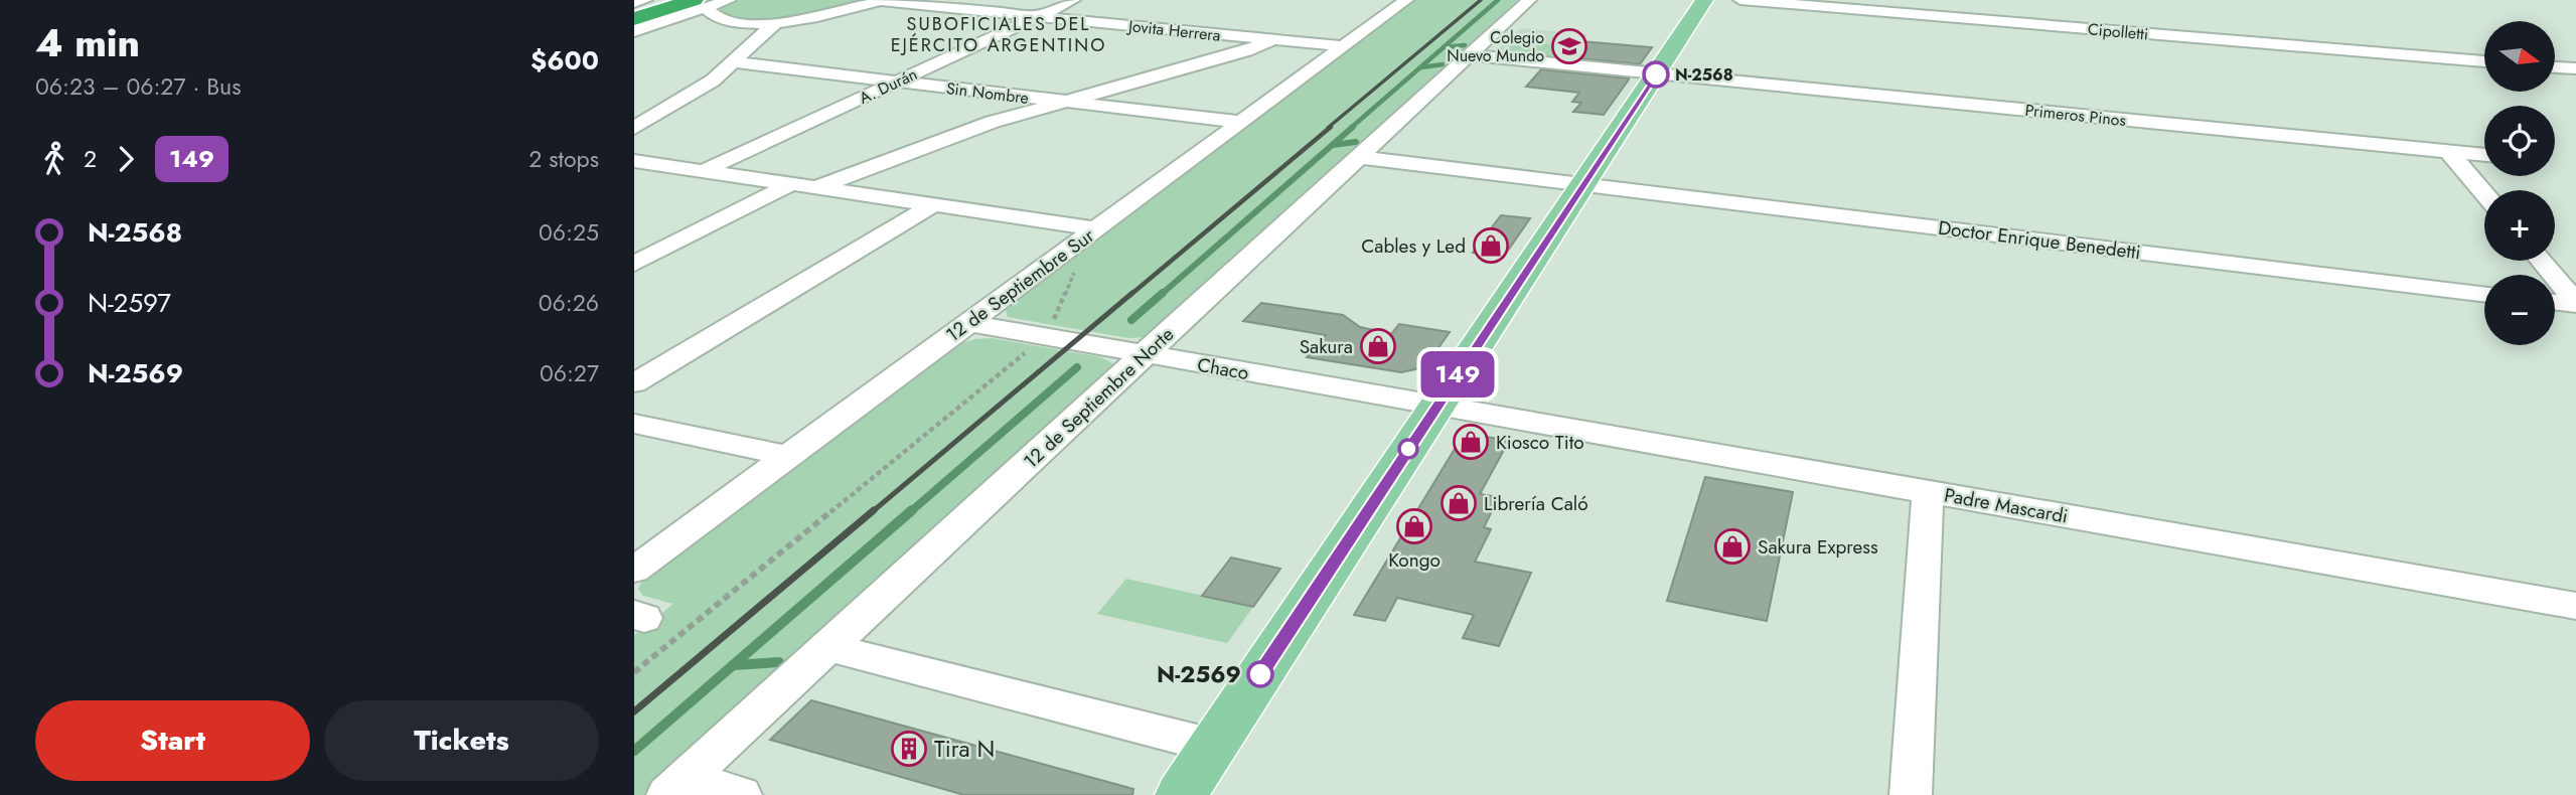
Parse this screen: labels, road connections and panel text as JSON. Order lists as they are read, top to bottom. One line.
{"streets":{"street":["Jovita Herrera","Cipolletti","A. Durán","Sin Nombre","Primeros Pinos","Doctor Enrique Benedetti","12 de Septiembre Sur","Chaco","12 de Septiembre Norte","Padre Mascardi"]},"crossings":[["Jovita Herrera","A. Durán"],["Jovita Herrera","12 de Septiembre Sur"],["A. Durán","Sin Nombre"],["Sin Nombre","12 de Septiembre Sur"],["12 de Septiembre Sur","Chaco"],["Chaco","12 de Septiembre Norte"],["Chaco","Padre Mascardi"]],"districts":["SUBOFICIALES DEL EJÉRCITO ARGENTINO"],"places":{"school or university":["Colegio Nuevo Mundo"],"other":["N-2568","N-2569"],"shop":["Cables y Led","Sakura","Kiosco Tito","Librería Caló","Kongo","Sakura Express"],"building":["Tira N"]},"lines":["bus line 149"],"north":"right","page":{"heading":["4 min","06:23 – 06:27 · Bus","$600"],"on_map":"149","map_buttons":["+","−"],"legs":["2","149","2 stops"],"list":[{"name":"N-2568","value":"06:25"},{"name":"N-2597","value":"06:26"},{"name":"N-2569","value":"06:27"}],"buttons":["Start","Tickets"]}}
